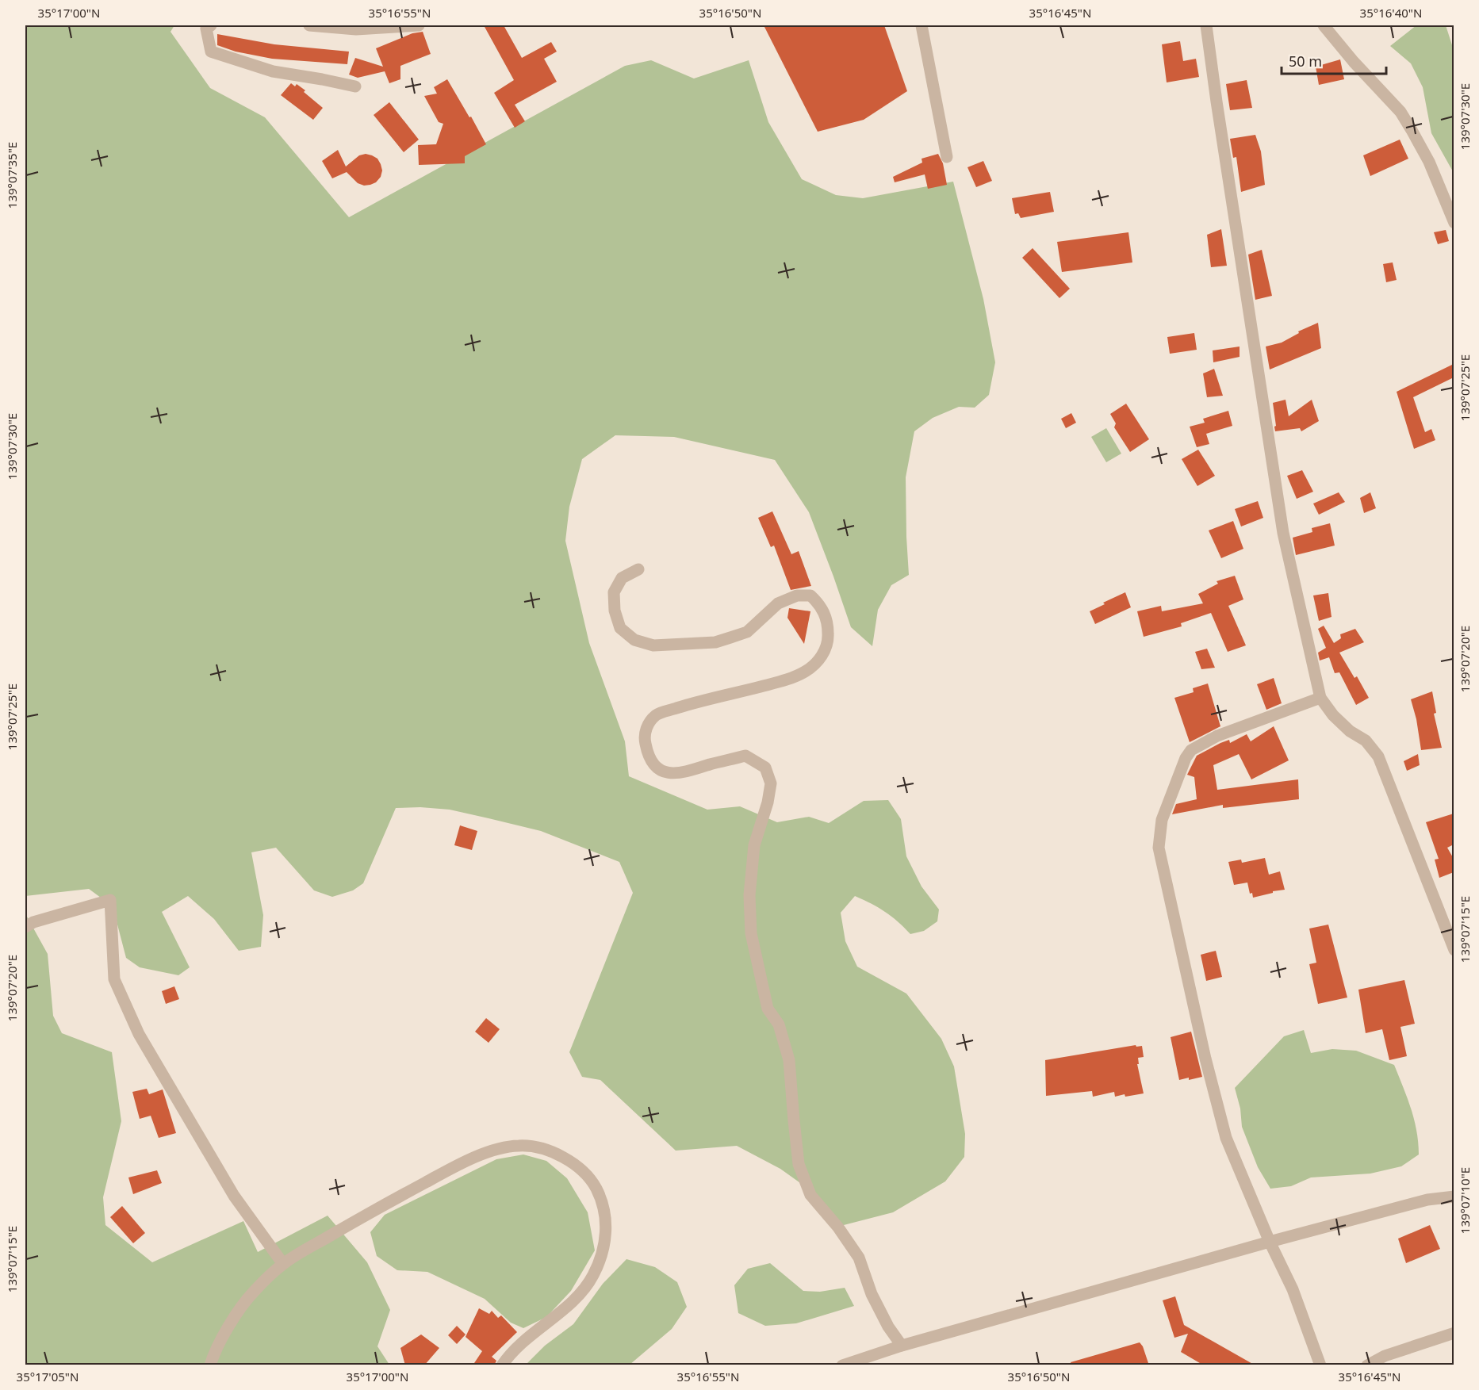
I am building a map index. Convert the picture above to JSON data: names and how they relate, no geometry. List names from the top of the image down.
{
  "scale_bar": "50 m",
  "coordinates": [
    "35°17'00\"N",
    "35°16'55\"N",
    "35°16'50\"N",
    "35°16'45\"N",
    "35°16'40\"N",
    "139°07'30\"E",
    "139°07'35\"E",
    "139°07'25\"E",
    "139°07'20\"E",
    "139°07'15\"E",
    "139°07'10\"E",
    "35°17'05\"N"
  ]
}
